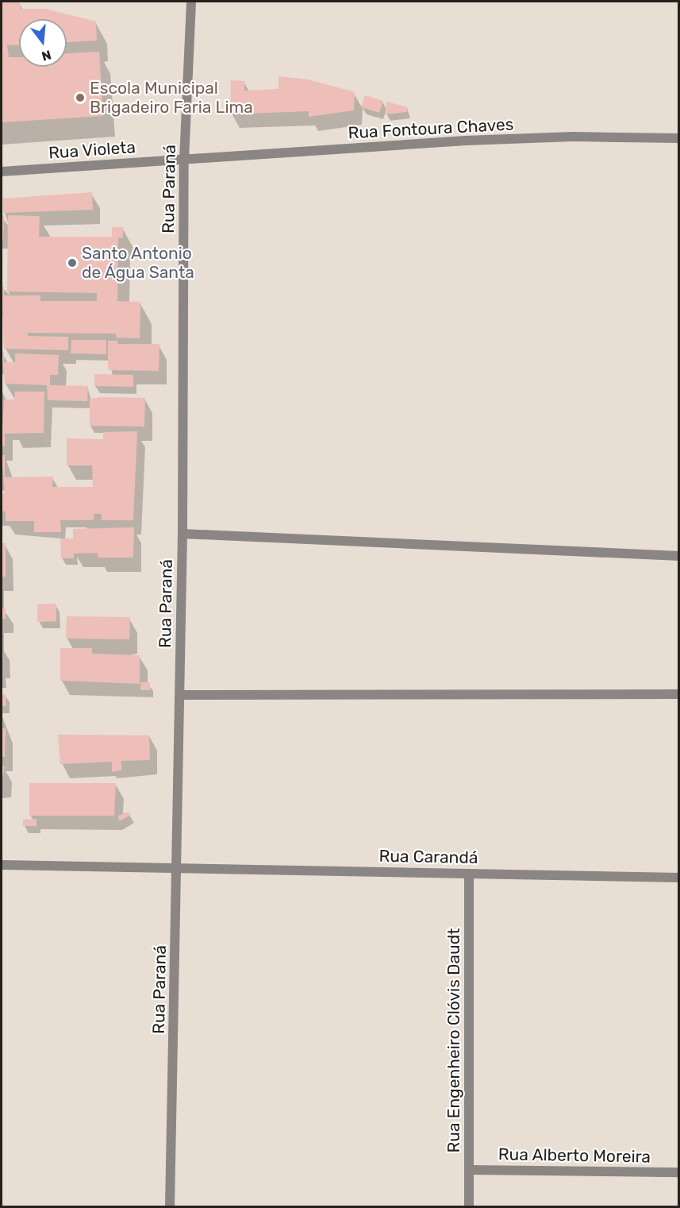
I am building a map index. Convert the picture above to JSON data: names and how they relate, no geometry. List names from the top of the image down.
{
  "streets": {
    "street": [
      "Rua Fontoura Chaves",
      "Rua Violeta",
      "Rua Paraná",
      "Rua Carandá",
      "Rua Engenheiro Clóvis Daudt",
      "Rua Alberto Moreira"
    ]
  },
  "crossings": [
    ["Rua Fontoura Chaves", "Rua Violeta"],
    ["Rua Fontoura Chaves", "Rua Paraná"],
    ["Rua Violeta", "Rua Paraná"],
    ["Rua Paraná", "Rua Carandá"],
    ["Rua Carandá", "Rua Engenheiro Clóvis Daudt"],
    ["Rua Engenheiro Clóvis Daudt", "Rua Alberto Moreira"]
  ],
  "places": ["Escola Municipal Brigadeiro Faria Lima", "Santo Antonio de Água Santa"],
  "north": "bottom"
}
